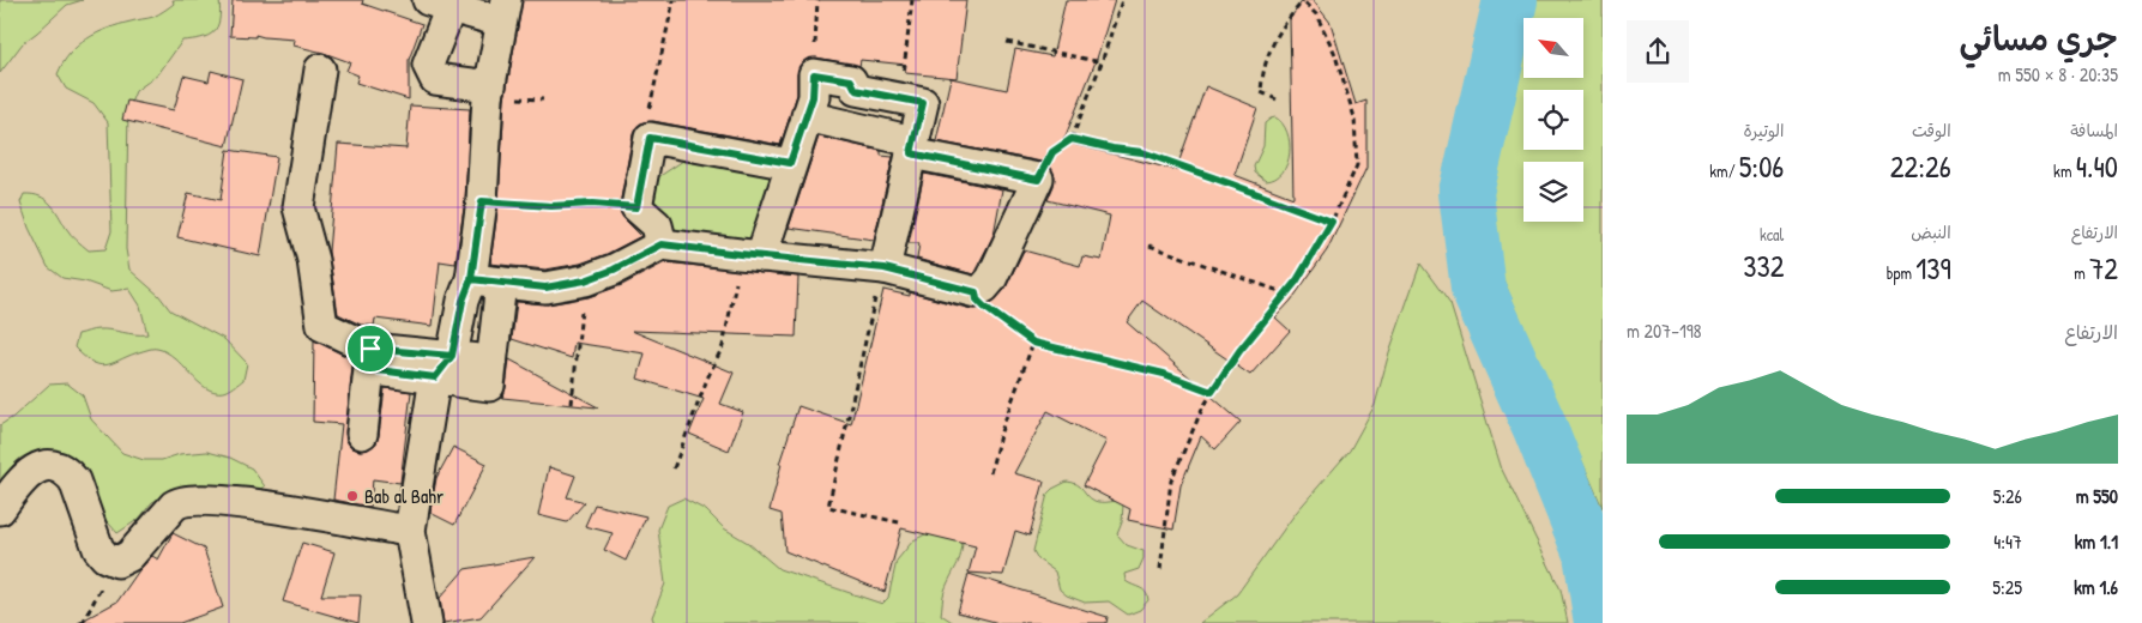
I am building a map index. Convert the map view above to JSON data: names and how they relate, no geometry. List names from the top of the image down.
{
  "places": ["Bab al Bahr"],
  "north": "top left",
  "page": {
    "heading": ["جري مسائي", "20:35 · 8 × 550 m"],
    "stats": [
      ["المسافة", "4.40 km"],
      ["الوقت", "22:26"],
      ["الوتيرة", "5:06 /km"],
      ["الارتفاع", "72 m"],
      ["النبض", "139 bpm"],
      ["kcal", "332"]
    ],
    "chart": ["الارتفاع", "198–207 m"],
    "list": [
      {
        "name": "550 m",
        "note": "5:26"
      },
      {
        "name": "1.1 km",
        "note": "4:47"
      },
      {
        "name": "1.6 km",
        "note": "5:25"
      }
    ]
  }
}
